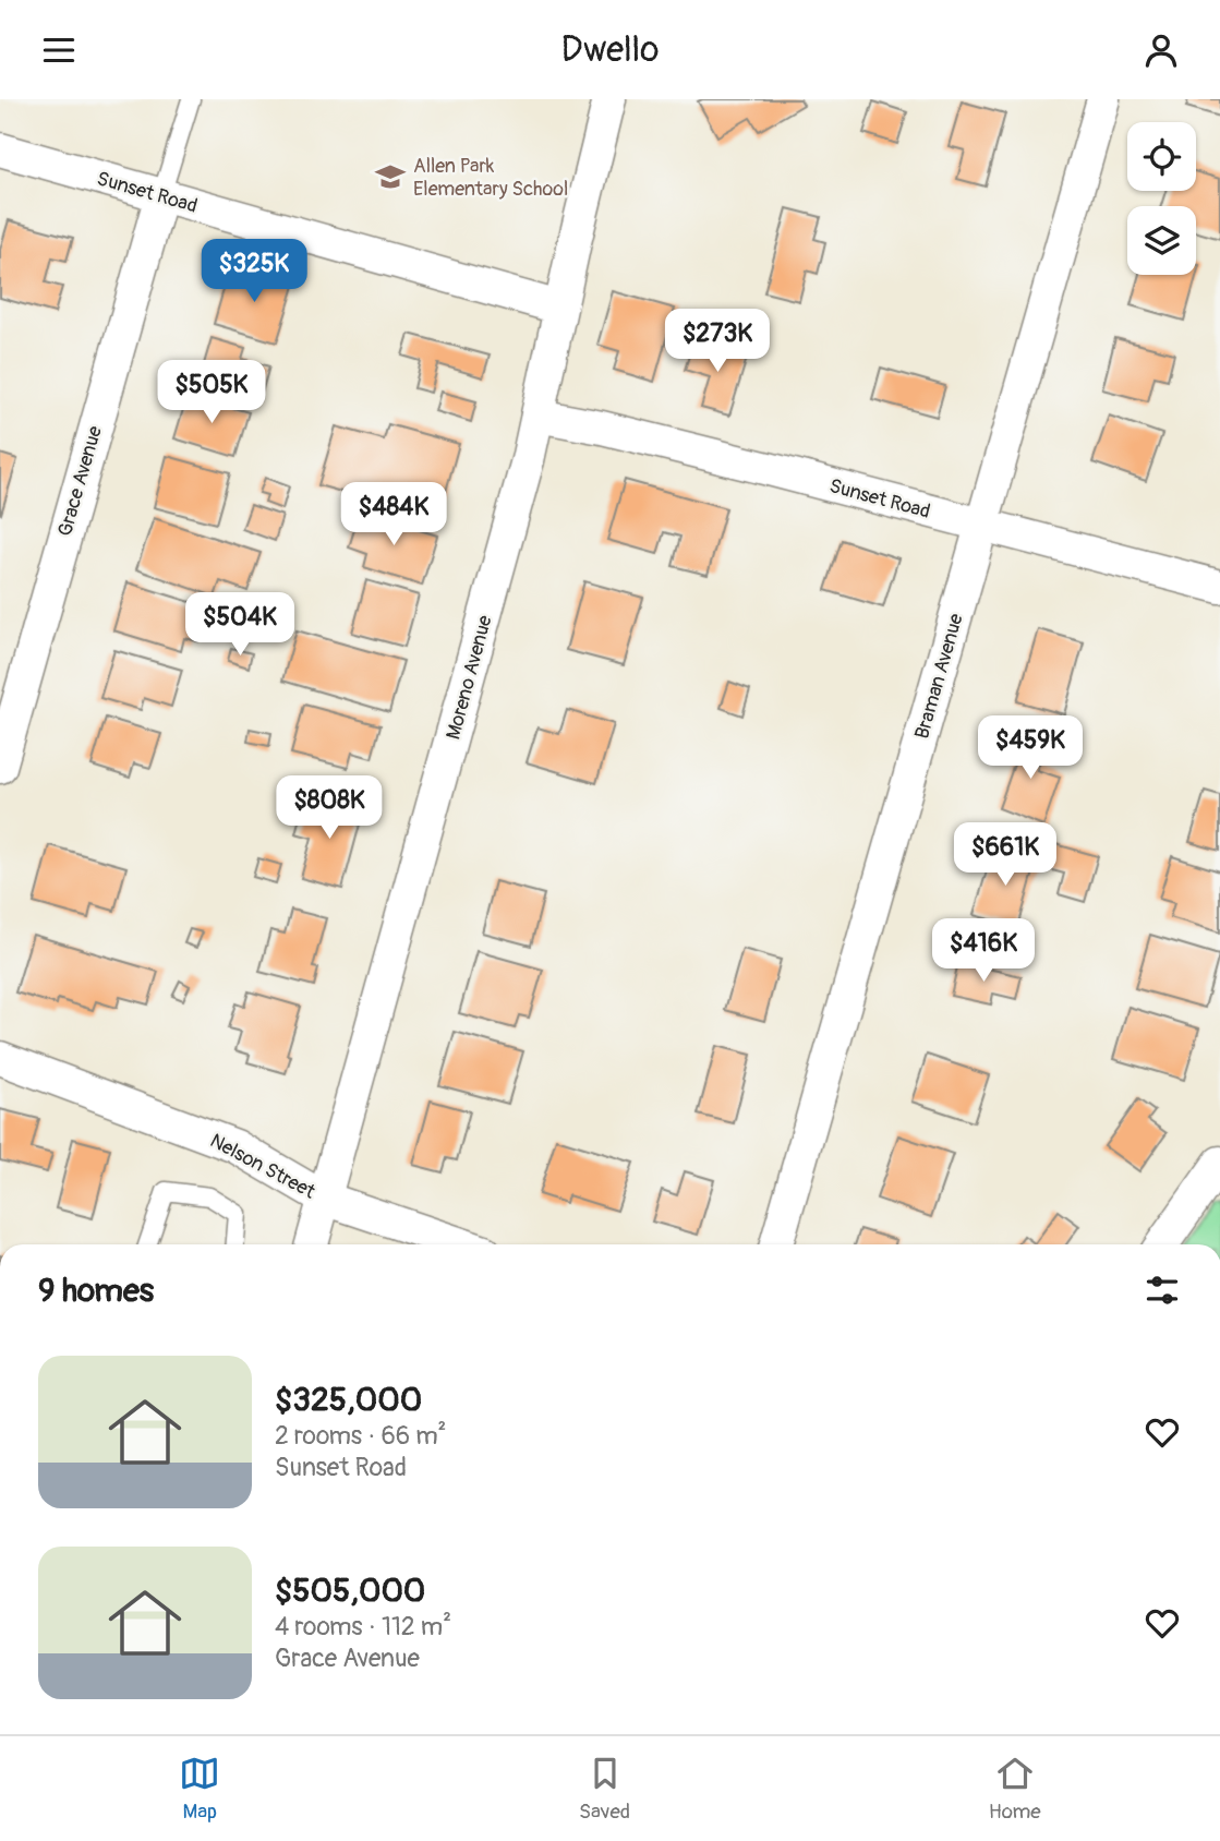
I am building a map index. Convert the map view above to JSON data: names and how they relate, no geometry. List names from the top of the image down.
{
  "streets": {
    "street": [
      "Sunset Road",
      "Grace Avenue",
      "Braman Avenue",
      "Moreno Avenue",
      "Nelson Street"
    ]
  },
  "crossings": [
    ["Sunset Road", "Grace Avenue"],
    ["Sunset Road", "Braman Avenue"],
    ["Sunset Road", "Moreno Avenue"],
    ["Moreno Avenue", "Nelson Street"]
  ],
  "places": {
    "school or university": ["Allen Park Elementary School"]
  },
  "page": {
    "header": "Dwello",
    "price": [
      "$325K",
      "$273K",
      "$505K",
      "$484K",
      "$504K",
      "$459K",
      "$808K",
      "$661K",
      "$416K"
    ],
    "heading": "9 homes",
    "list": [
      {
        "name": "$325,000",
        "note": "2 rooms · 66 m² · Sunset Road"
      },
      {
        "name": "$505,000",
        "note": "4 rooms · 112 m² · Grace Avenue"
      }
    ],
    "tabs": ["Map", "Saved", "Home"]
  }
}
